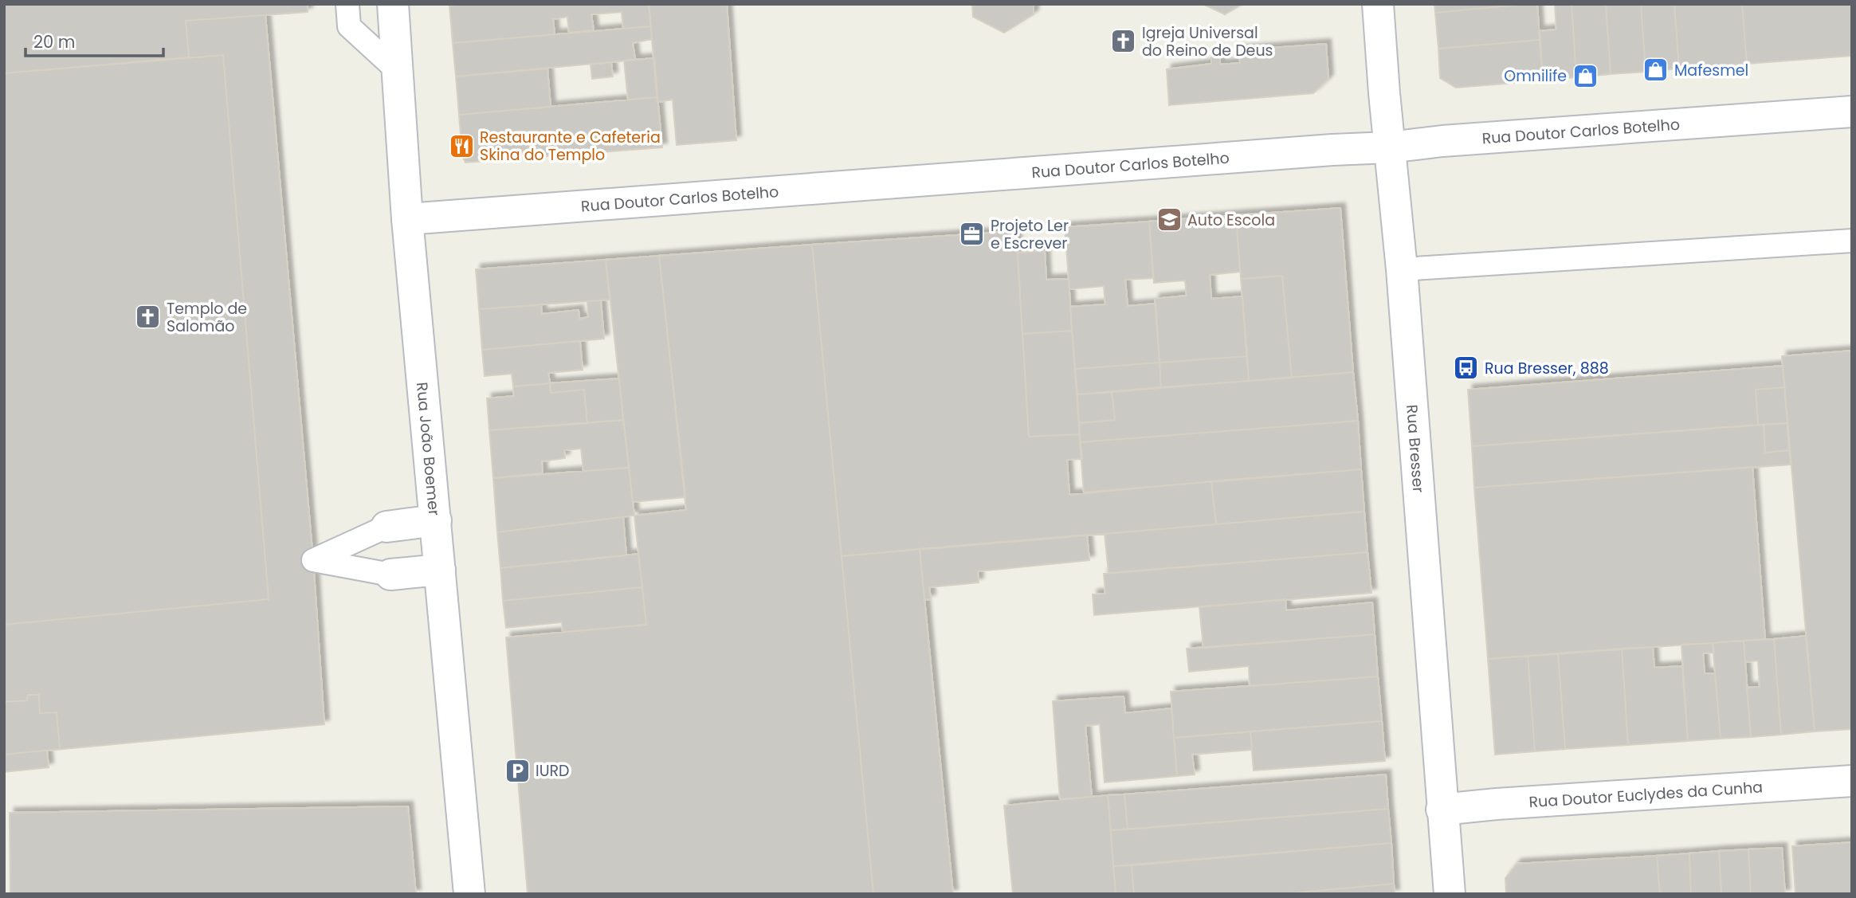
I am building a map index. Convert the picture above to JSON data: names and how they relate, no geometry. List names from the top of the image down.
{
  "streets": {
    "street": [
      "Rua Doutor Carlos Botelho",
      "Rua Bresser",
      "Rua João Boemer",
      "Rua Doutor Euclydes da Cunha"
    ]
  },
  "crossings": [
    ["Rua Doutor Carlos Botelho", "Rua Bresser"],
    ["Rua Doutor Carlos Botelho", "Rua João Boemer"],
    ["Rua Bresser", "Rua Doutor Euclydes da Cunha"]
  ],
  "places": {
    "church": ["Igreja Universal do Reino de Deus", "Templo de Salomão"],
    "shop": ["Mafesmel", "Omnilife"],
    "restaurant": ["Restaurante e Cafeteria Skina do Templo"],
    "school or university": ["Auto Escola"],
    "office": ["Projeto Ler e Escrever"],
    "bus stop": ["Rua Bresser, 888"],
    "parking": ["IURD"]
  },
  "scale_bar": "20 m"
}
